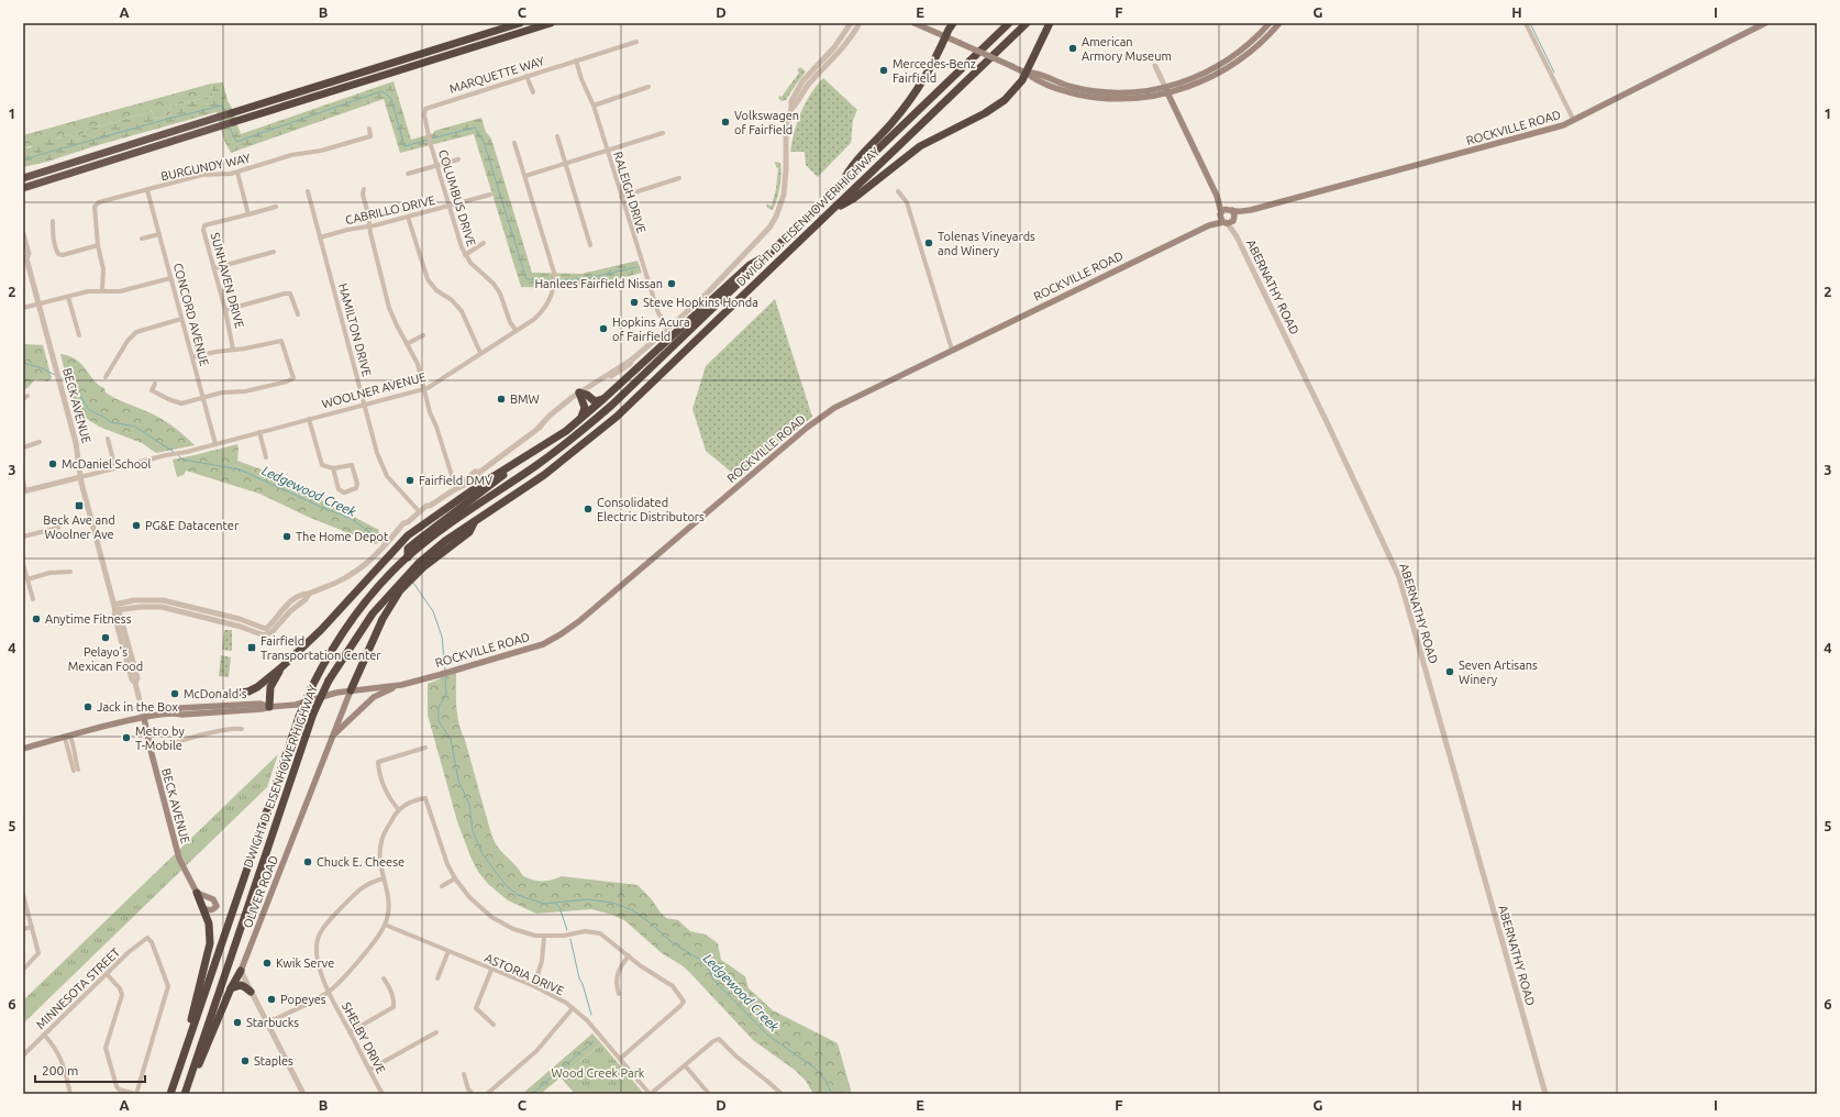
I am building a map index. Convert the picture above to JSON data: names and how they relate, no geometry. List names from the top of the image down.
{
  "streets": {
    "highway": ["DWIGHT D. EISENHOWER HIGHWAY"],
    "main road": ["ROCKVILLE ROAD", "BECK AVENUE", "OLIVER ROAD"],
    "street": [
      "MARQUETTE WAY",
      "BURGUNDY WAY",
      "RALEIGH DRIVE",
      "COLUMBUS DRIVE",
      "CABRILLO DRIVE",
      "SUNHAVEN DRIVE",
      "ABERNATHY ROAD",
      "CONCORD AVENUE",
      "HAMILTON DRIVE",
      "WOOLNER AVENUE",
      "ASTORIA DRIVE",
      "MINNESOTA STREET",
      "SHELBY DRIVE"
    ]
  },
  "crossings": [
    ["MARQUETTE WAY", "RALEIGH DRIVE"],
    ["MARQUETTE WAY", "COLUMBUS DRIVE"],
    ["ROCKVILLE ROAD", "ABERNATHY ROAD"],
    ["ROCKVILLE ROAD", "BECK AVENUE"],
    ["ROCKVILLE ROAD", "OLIVER ROAD"],
    ["BURGUNDY WAY", "CONCORD AVENUE"],
    ["COLUMBUS DRIVE", "CABRILLO DRIVE"],
    ["COLUMBUS DRIVE", "WOOLNER AVENUE"],
    ["CABRILLO DRIVE", "HAMILTON DRIVE"],
    ["CONCORD AVENUE", "WOOLNER AVENUE"],
    ["HAMILTON DRIVE", "WOOLNER AVENUE"],
    ["WOOLNER AVENUE", "BECK AVENUE"]
  ],
  "water": ["Ledgewood Creek"],
  "parks": ["Wood Creek Park"],
  "places": {
    "other": [
      "American Armory Museum",
      "Mercedes-Benz Fairfield",
      "Volkswagen of Fairfield",
      "Tolenas Vineyards and Winery",
      "Hanlees Fairfield Nissan",
      "Steve Hopkins Honda",
      "Hopkins Acura of Fairfield",
      "BMW",
      "McDaniel School",
      "Fairfield DMV",
      "Consolidated Electric Distributors",
      "PG&E Datacenter",
      "The Home Depot",
      "Anytime Fitness",
      "Pelayo's Mexican Food",
      "Seven Artisans Winery",
      "McDonald's",
      "Jack in the Box",
      "Metro by T-Mobile",
      "Chuck E. Cheese",
      "Kwik Serve",
      "Popeyes",
      "Starbucks",
      "Staples"
    ],
    "transit": ["Beck Ave and Woolner Ave", "Fairfield Transportation Center"]
  },
  "scale_bar": "200 m",
  "grid": {
    "columns": [
      "A",
      "B",
      "C",
      "D",
      "E",
      "F",
      "G",
      "H",
      "I"
    ],
    "rows": [
      "1",
      "2",
      "3",
      "4",
      "5",
      "6"
    ]
  }
}
